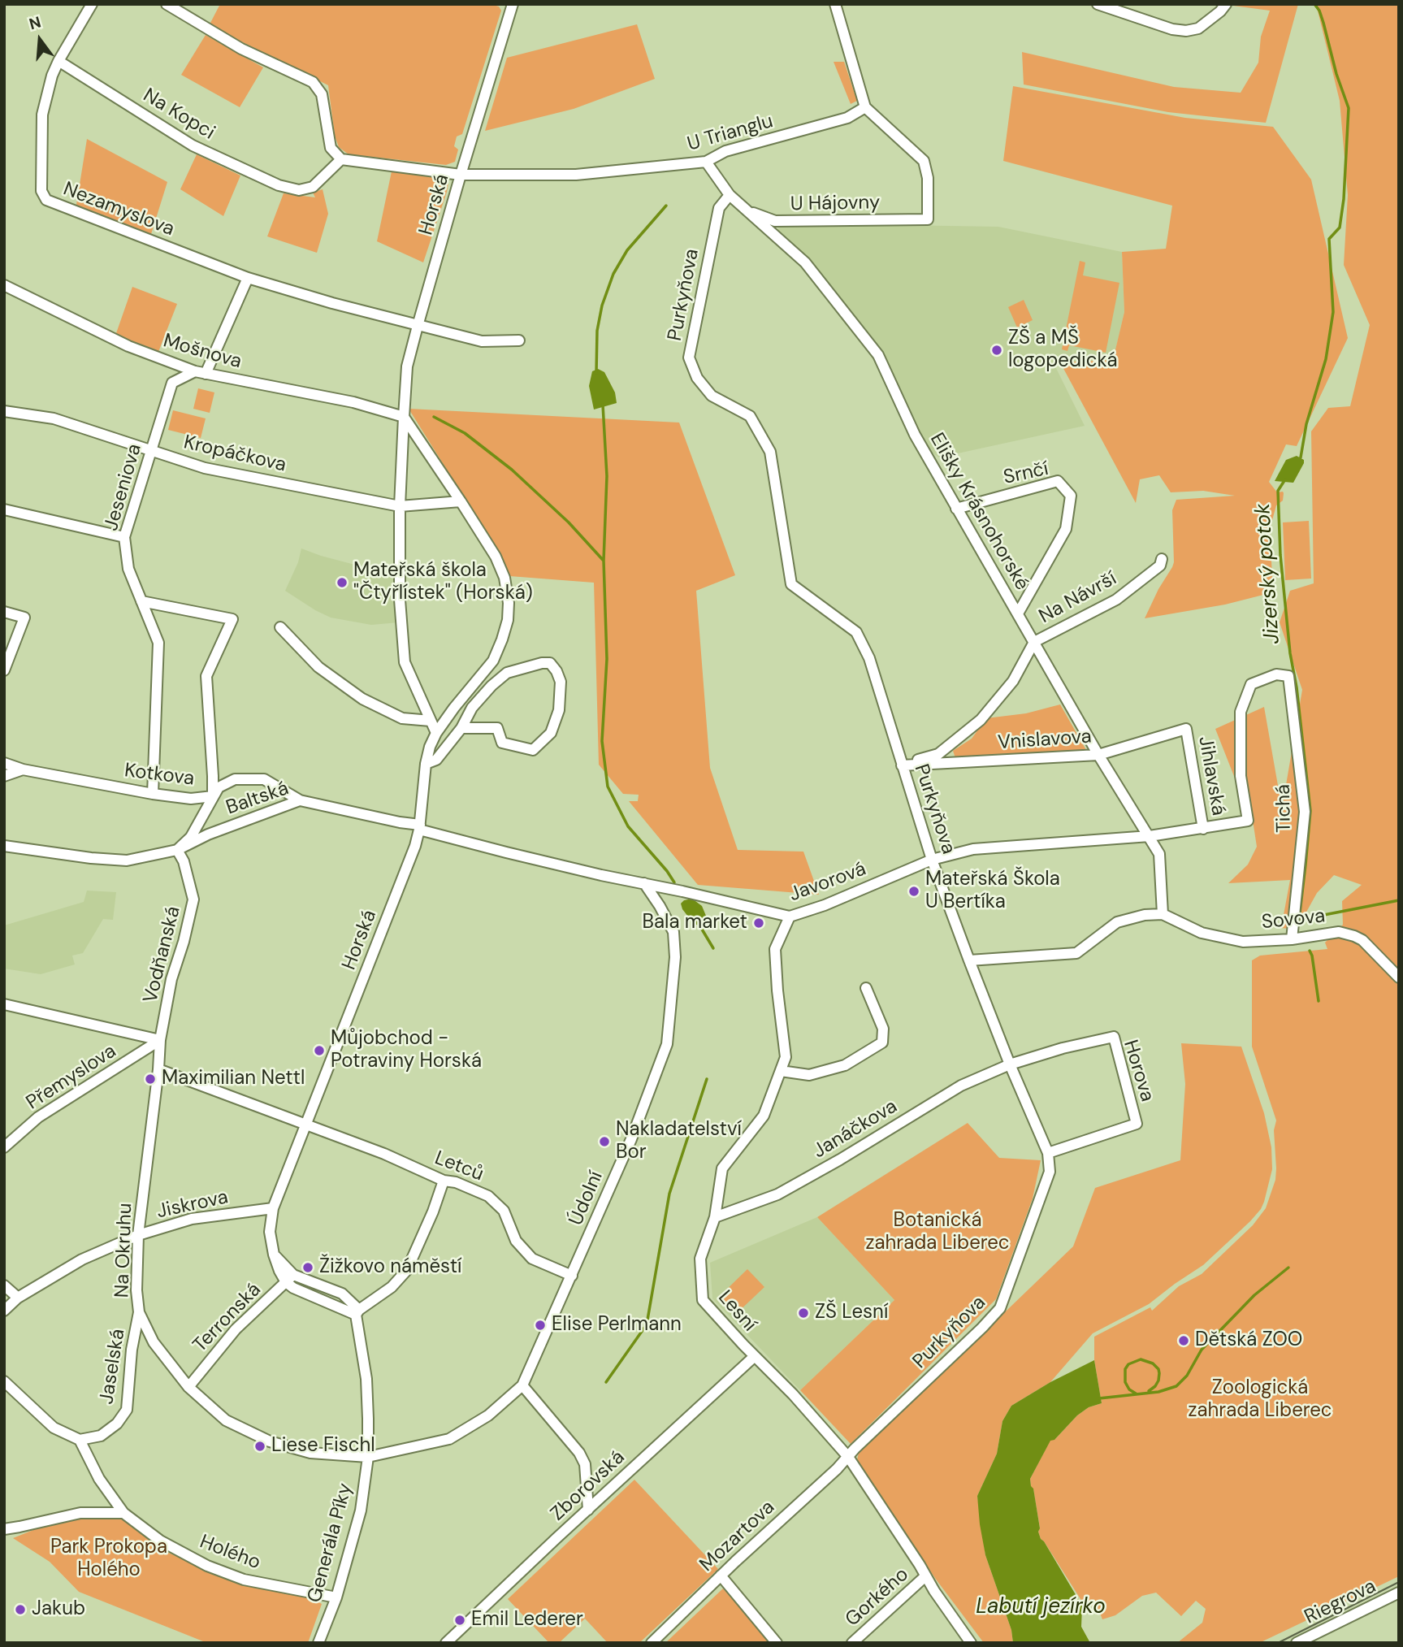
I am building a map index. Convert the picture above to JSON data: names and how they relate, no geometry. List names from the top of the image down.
{
  "streets": {
    "street": [
      "Na Kopci",
      "U Trianglu",
      "U Hájovny",
      "Horská",
      "Nezamyslova",
      "Purkyňova",
      "Mošnova",
      "Kropáčkova",
      "Srnčí",
      "Jeseniova",
      "Elišky Krásnohorské",
      "Na Návrší",
      "Vnislavova",
      "Kotkova",
      "Jihlavská",
      "Baltská",
      "Tichá",
      "Javorová",
      "Sovova",
      "Vodňanská",
      "Horova",
      "Přemyslova",
      "Janáčkova",
      "Letců",
      "Údolní",
      "Jiskrova",
      "Na Okruhu",
      "Lesní",
      "Terronská",
      "Jaselská",
      "Zborovská",
      "Mozartova",
      "Generála Píky",
      "Holého",
      "Gorkého",
      "Riegrova"
    ]
  },
  "crossings": [
    ["Na Kopci", "Nezamyslova"],
    ["U Trianglu", "U Hájovny"],
    ["U Trianglu", "Horská"],
    ["U Trianglu", "Elišky Krásnohorské"],
    ["U Hájovny", "Elišky Krásnohorské"],
    ["Horská", "Nezamyslova"],
    ["Horská", "Mošnova"],
    ["Horská", "Kropáčkova"],
    ["Horská", "Baltská"],
    ["Horská", "Javorová"],
    ["Horská", "Letců"],
    ["Horská", "Jiskrova"],
    ["Horská", "Terronská"],
    ["Horská", "Generála Píky"],
    ["Purkyňova", "Elišky Krásnohorské"],
    ["Purkyňova", "Vnislavova"],
    ["Purkyňova", "Javorová"],
    ["Purkyňova", "Horova"],
    ["Purkyňova", "Janáčkova"],
    ["Purkyňova", "Lesní"],
    ["Purkyňova", "Mozartova"],
    ["Mošnova", "Jeseniova"],
    ["Kropáčkova", "Jeseniova"],
    ["Srnčí", "Elišky Krásnohorské"],
    ["Jeseniova", "Kotkova"],
    ["Elišky Krásnohorské", "Na Návrší"],
    ["Elišky Krásnohorské", "Vnislavova"],
    ["Elišky Krásnohorské", "Javorová"],
    ["Elišky Krásnohorské", "Sovova"],
    ["Vnislavova", "Jihlavská"],
    ["Kotkova", "Baltská"],
    ["Jihlavská", "Javorová"],
    ["Baltská", "Javorová"],
    ["Baltská", "Vodňanská"],
    ["Tichá", "Javorová"],
    ["Tichá", "Sovova"],
    ["Javorová", "Údolní"],
    ["Javorová", "Lesní"],
    ["Vodňanská", "Přemyslova"],
    ["Vodňanská", "Letců"],
    ["Vodňanská", "Na Okruhu"],
    ["Horova", "Janáčkova"],
    ["Janáčkova", "Lesní"],
    ["Letců", "Údolní"],
    ["Letců", "Jiskrova"],
    ["Letců", "Na Okruhu"],
    ["Letců", "Terronská"],
    ["Letců", "Generála Píky"],
    ["Údolní", "Na Okruhu"],
    ["Jiskrova", "Na Okruhu"],
    ["Jiskrova", "Terronská"],
    ["Jiskrova", "Generála Píky"],
    ["Na Okruhu", "Terronská"],
    ["Na Okruhu", "Jaselská"],
    ["Na Okruhu", "Generála Píky"],
    ["Lesní", "Zborovská"],
    ["Lesní", "Mozartova"],
    ["Lesní", "Gorkého"],
    ["Terronská", "Generála Píky"],
    ["Jaselská", "Holého"],
    ["Generála Píky", "Holého"]
  ],
  "water": ["Jizerský potok", "Labutí jezírko"],
  "parks": ["Botanická zahrada Liberec", "Zoologická zahrada Liberec", "Park Prokopa Holého"],
  "places": [
    "ZŠ a MŠ logopedická",
    "Mateřská škola \"Čtyřlístek\" (Horská)",
    "Mateřská Škola U Bertíka",
    "Bala market",
    "Můjobchod - Potraviny Horská",
    "Maximilian Nettl",
    "Nakladatelství Bor",
    "Žižkovo náměstí",
    "ZŠ Lesní",
    "Elise Perlmann",
    "Dětská ZOO",
    "Liese Fischl",
    "Jakub",
    "Emil Lederer"
  ],
  "north": "top"
}
